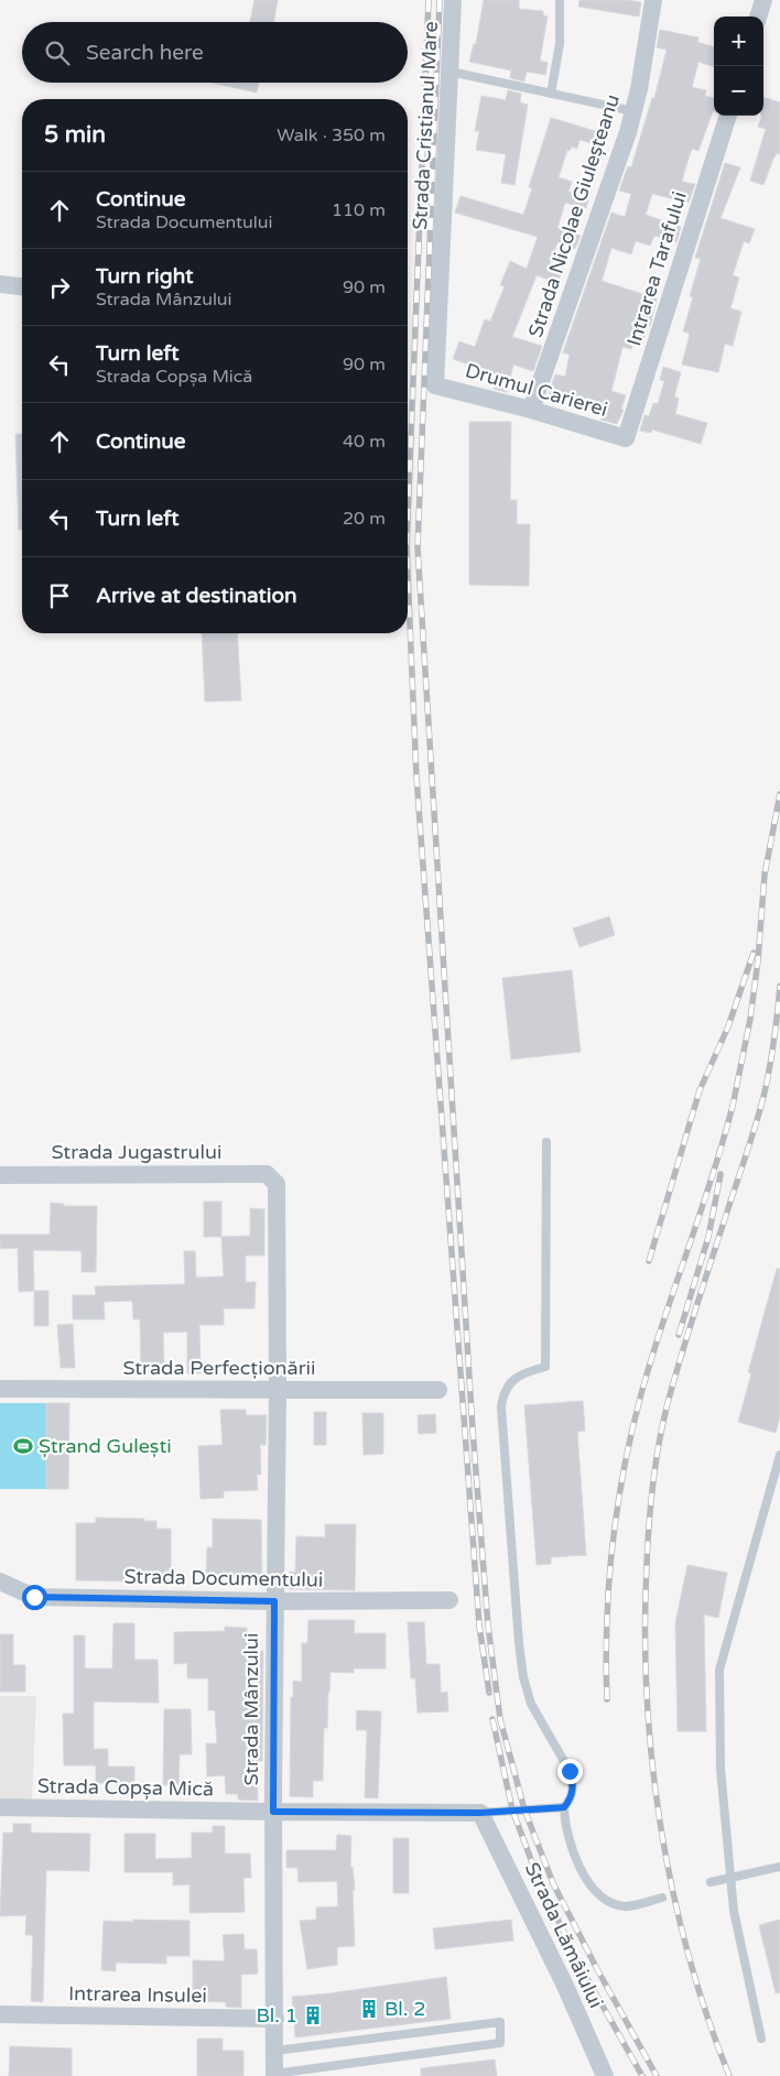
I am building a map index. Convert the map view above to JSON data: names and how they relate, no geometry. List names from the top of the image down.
{
  "streets": {
    "street": [
      "Strada Cristianul Mare",
      "Strada Nicolae Giuleșteanu",
      "Intrarea Tarafului",
      "Drumul Carierei",
      "Strada Jugastrului",
      "Strada Perfecționării",
      "Strada Documentului",
      "Strada Mânzului",
      "Strada Copșa Mică",
      "Strada Lămâiului",
      "Intrarea Insulei"
    ]
  },
  "crossings": [
    ["Strada Cristianul Mare", "Drumul Carierei"],
    ["Strada Nicolae Giuleșteanu", "Drumul Carierei"],
    ["Intrarea Tarafului", "Drumul Carierei"],
    ["Strada Jugastrului", "Strada Mânzului"],
    ["Strada Perfecționării", "Strada Mânzului"],
    ["Strada Documentului", "Strada Mânzului"],
    ["Strada Mânzului", "Strada Copșa Mică"],
    ["Strada Mânzului", "Intrarea Insulei"],
    ["Strada Copșa Mică", "Strada Lămâiului"]
  ],
  "places": {
    "sports": ["Ștrand Gulești"],
    "building": ["Bl. 2", "Bl. 1"]
  },
  "page": {
    "map_buttons": ["+", "−"],
    "search": "Search here",
    "heading": ["5 min", "Walk · 350 m"],
    "list": [
      ["Continue", "Strada Documentului", "110 m"],
      ["Turn right", "Strada Mânzului", "90 m"],
      ["Turn left", "Strada Copșa Mică", "90 m"],
      ["Continue", "40 m"],
      ["Turn left", "20 m"],
      "Arrive at destination"
    ]
  }
}
